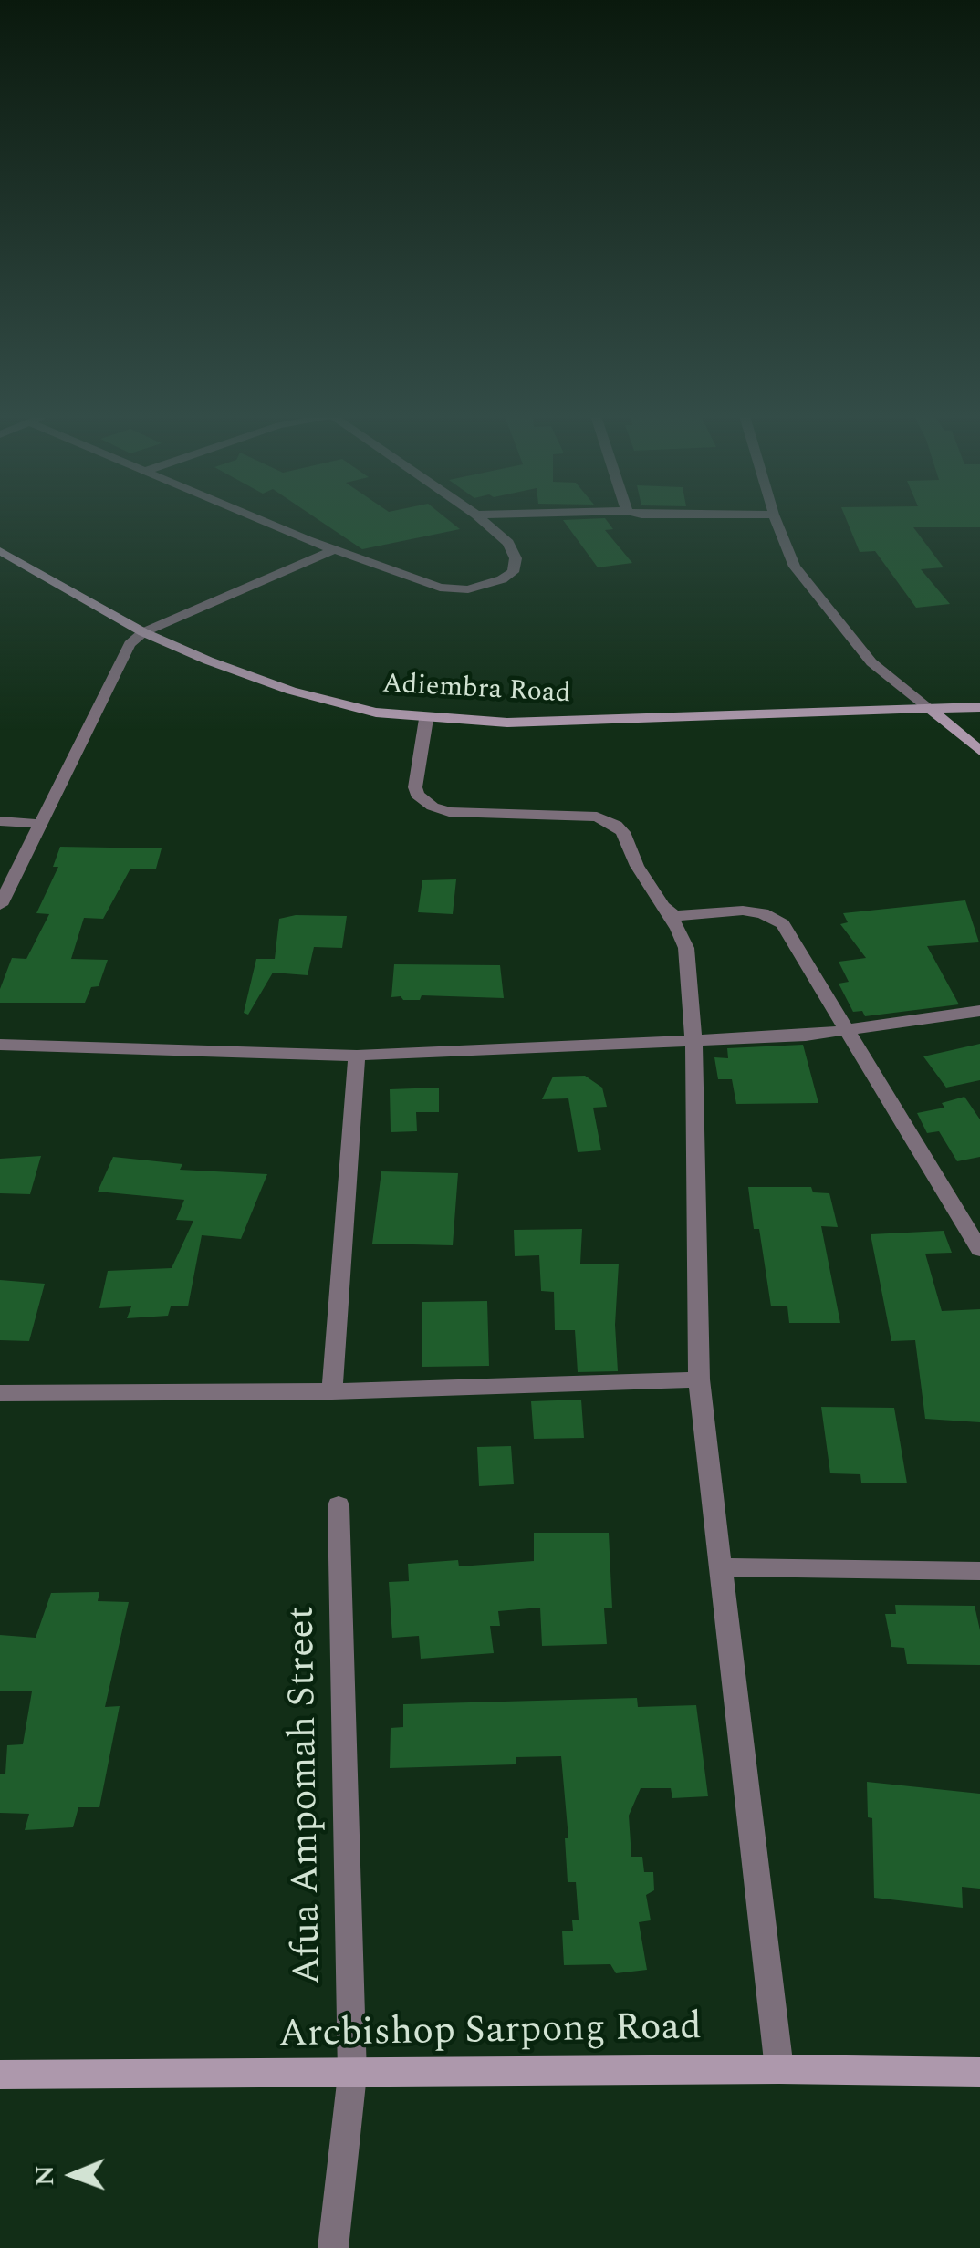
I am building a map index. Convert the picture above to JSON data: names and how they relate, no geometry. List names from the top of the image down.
{
  "streets": {
    "street": ["Adiembra Road", "Afua Ampomah Street", "Arcbishop Sarpong Road"]
  },
  "crossings": [
    ["Afua Ampomah Street", "Arcbishop Sarpong Road"]
  ],
  "north": "left"
}
